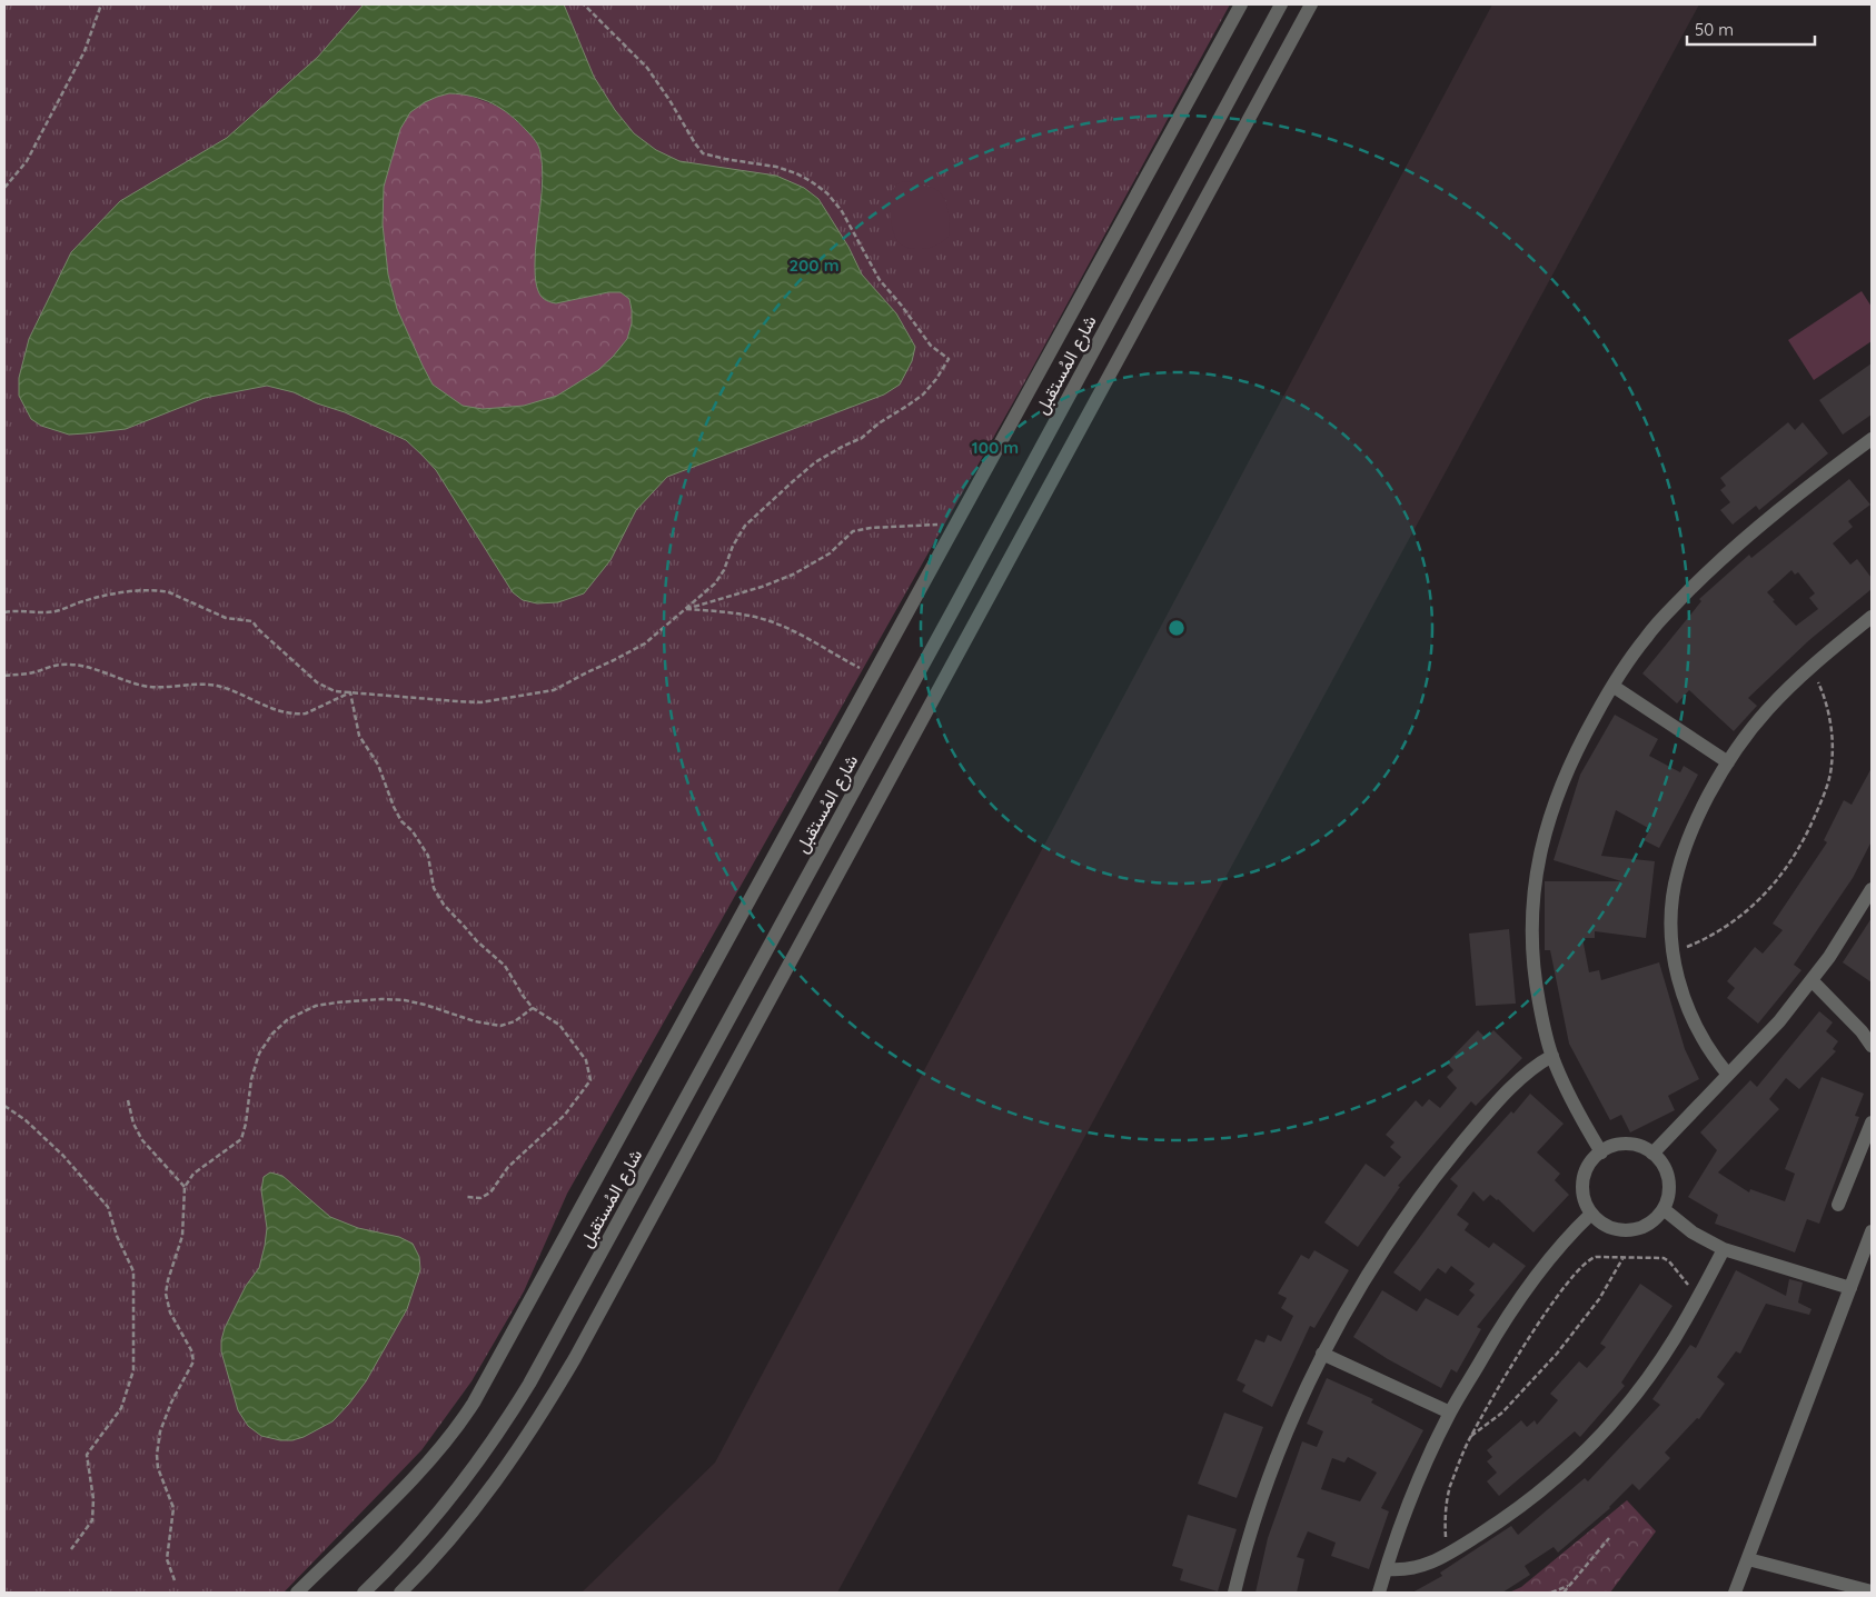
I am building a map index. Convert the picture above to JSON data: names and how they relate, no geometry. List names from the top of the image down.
{
  "streets": {
    "street": ["شارع المُستقبل"]
  },
  "scale_bar": "50 m",
  "rings": ["200 m", "100 m"]
}
